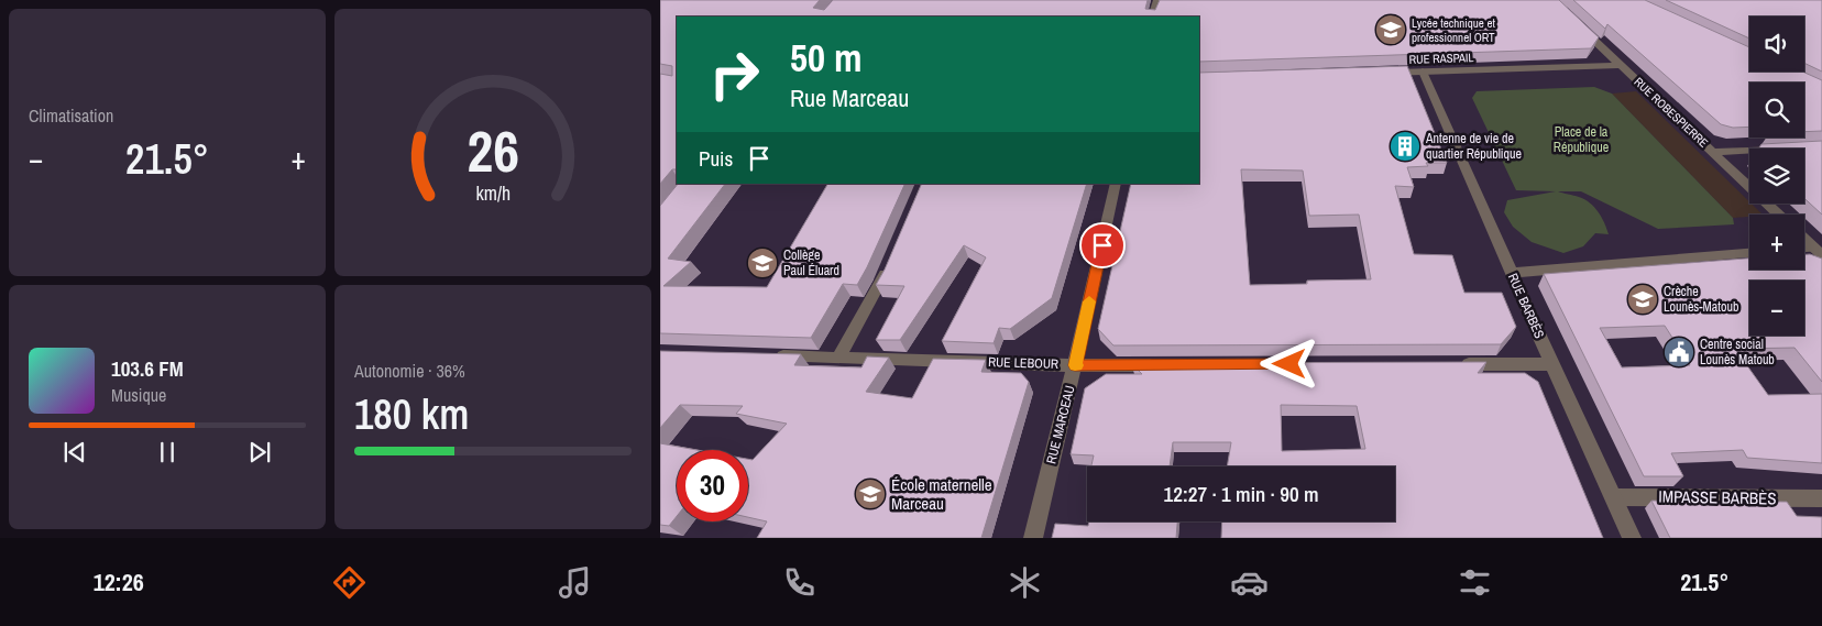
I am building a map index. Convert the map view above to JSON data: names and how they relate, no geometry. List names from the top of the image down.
{
  "streets": {
    "street": [
      "RUE RASPAIL",
      "RUE ROBESPIERRE",
      "RUE BARBÈS",
      "RUE LEBOUR",
      "RUE MARCEAU",
      "IMPASSE BARBÈS"
    ]
  },
  "crossings": [
    ["RUE RASPAIL", "RUE ROBESPIERRE"],
    ["RUE RASPAIL", "RUE BARBÈS"],
    ["RUE BARBÈS", "IMPASSE BARBÈS"],
    ["RUE LEBOUR", "RUE MARCEAU"]
  ],
  "parks": ["Place de la République"],
  "places": {
    "school or university": [
      "Lycée technique et professionnel ORT",
      "Collège Paul Éluard",
      "Crèche Lounès-Matoub",
      "École maternelle Marceau"
    ],
    "building": ["Antenne de vie de quartier République"],
    "public building": ["Centre social Lounès Matoub"]
  },
  "page": {
    "tile": [
      "Climatisation",
      ["Autonomie · 36%", "180 km"]
    ],
    "map_buttons": ["+", "−"],
    "turn": ["50 m", "Rue Marceau"],
    "then": "Puis",
    "heat": ["−", "21.5°", "+"],
    "song": ["103.6 FM", "Musique"],
    "limit": "30",
    "trip": "12:27 · 1 min · 90 m",
    "tabs": ["12:26", "21.5°"],
    "gauge": ["26", "km/h"]
  }
}
